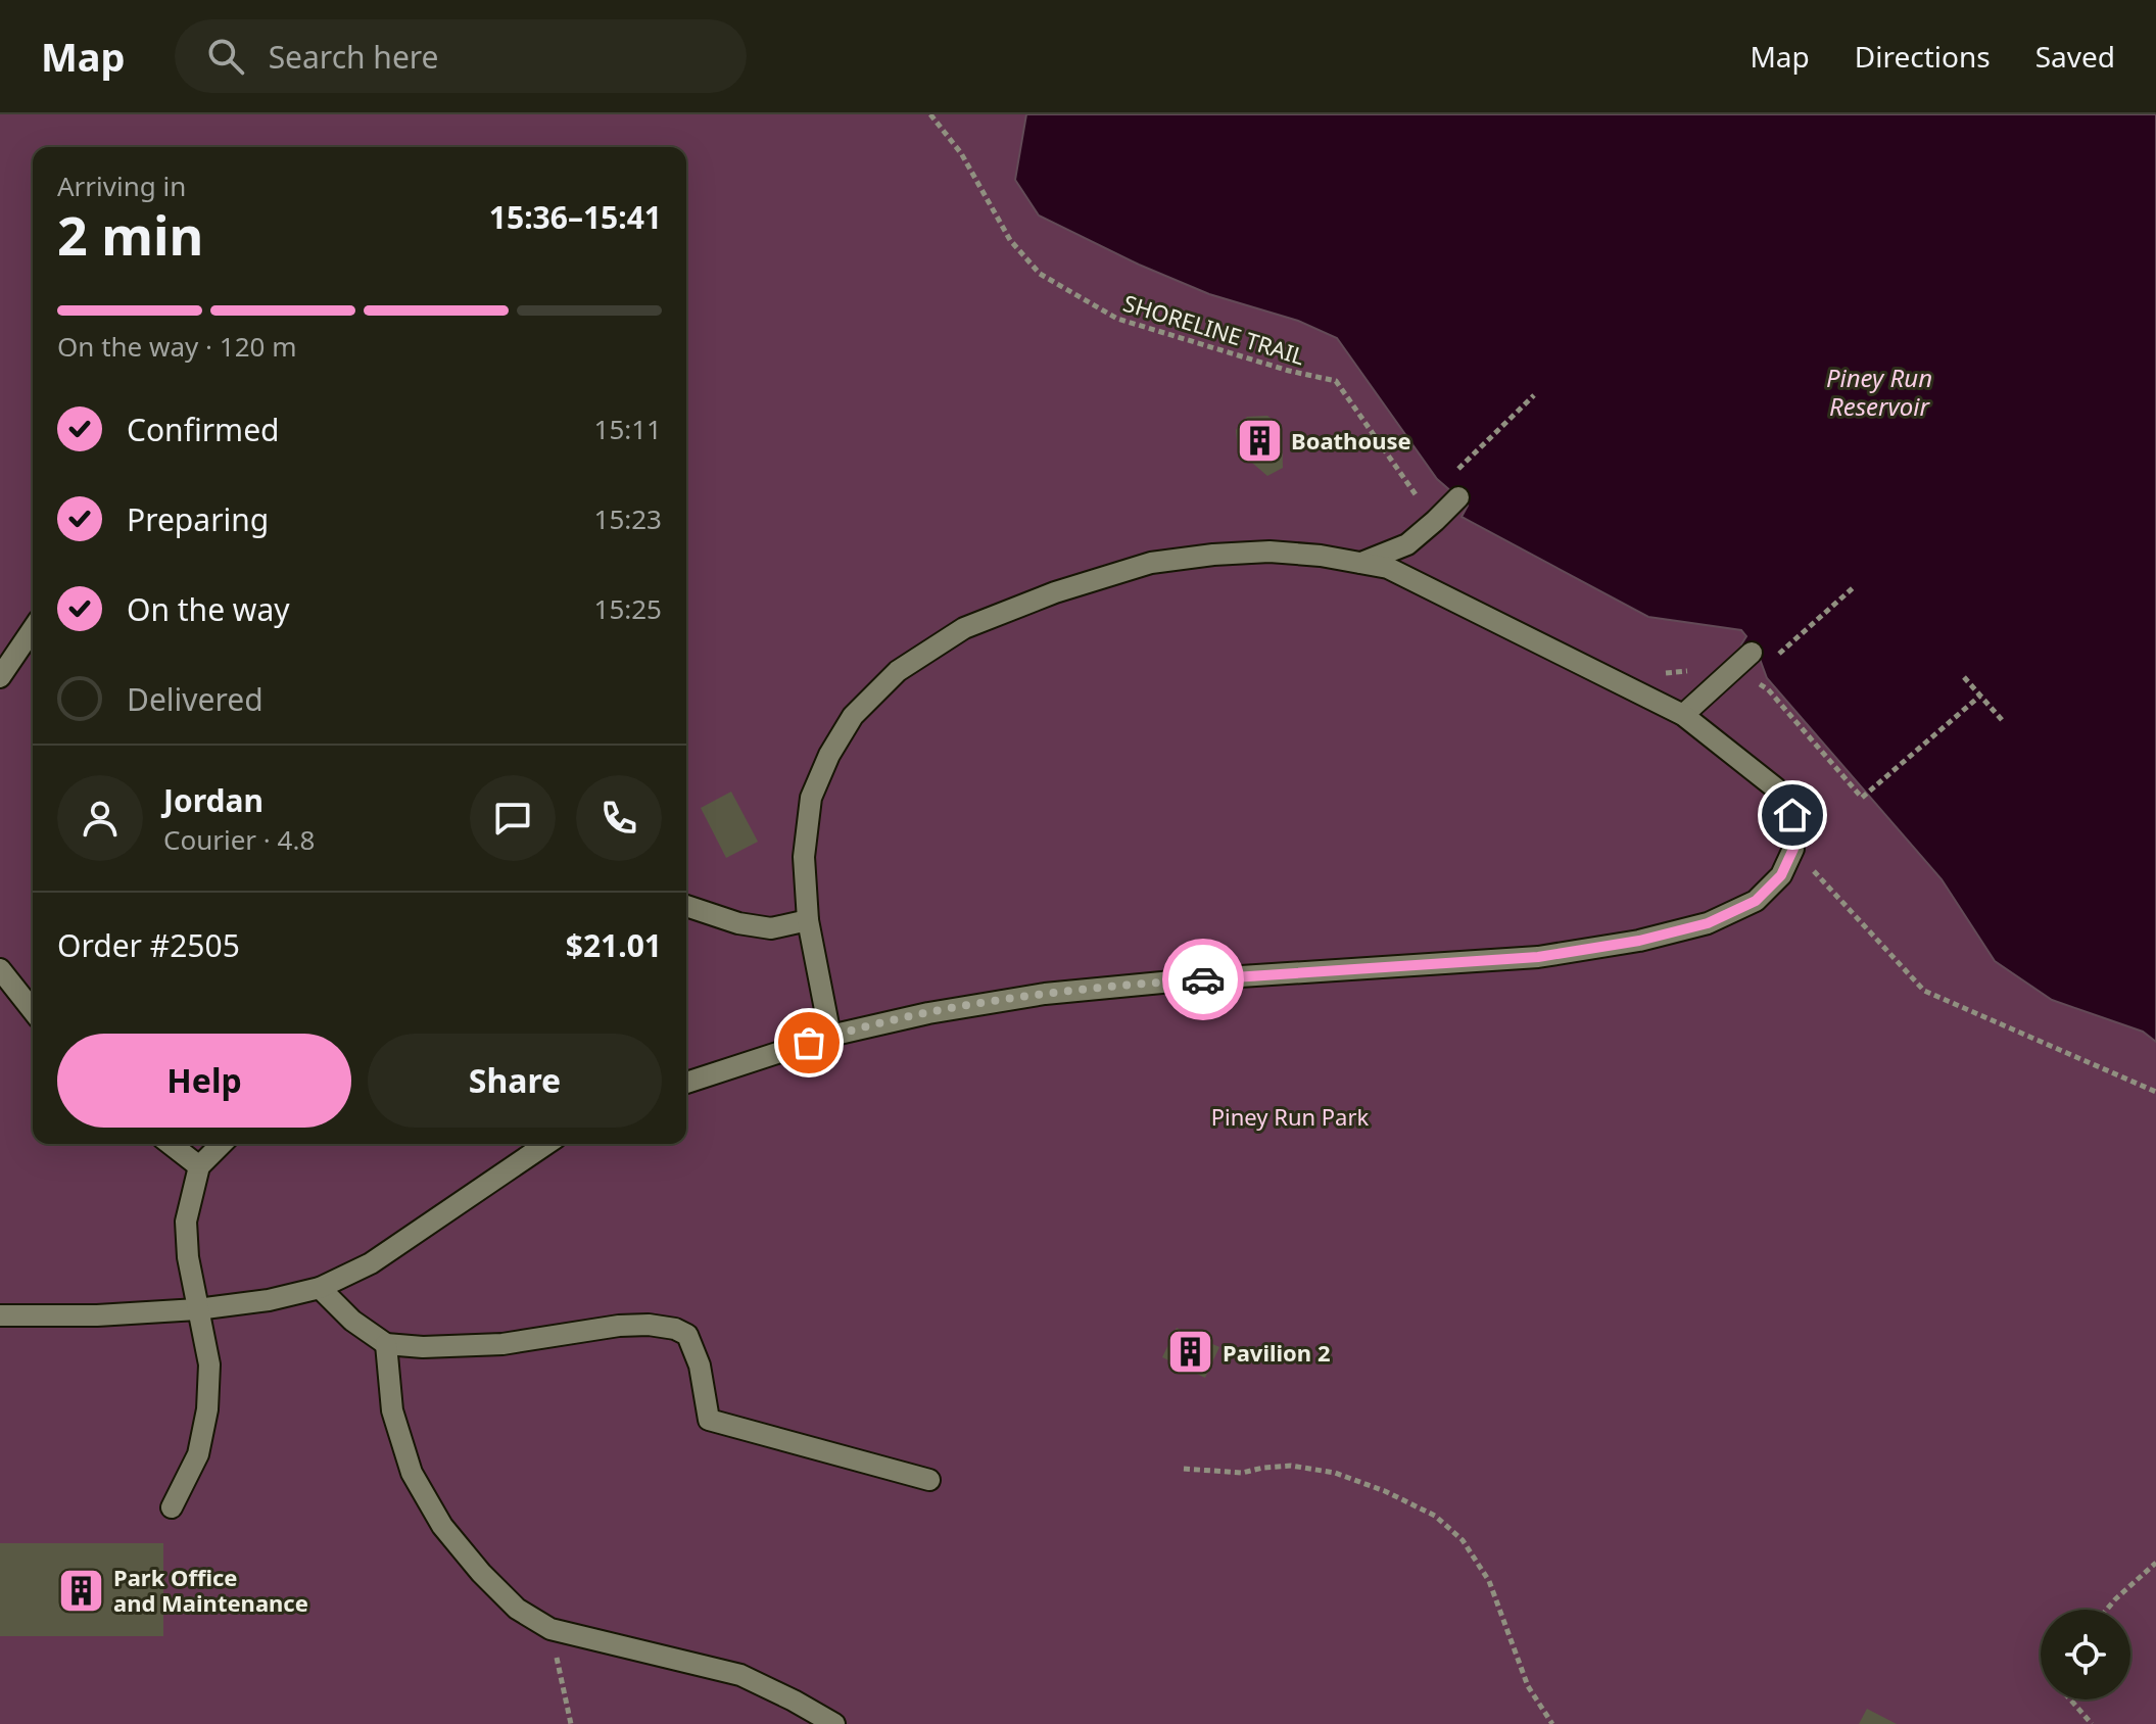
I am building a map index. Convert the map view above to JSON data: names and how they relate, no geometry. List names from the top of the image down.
{
  "streets": {
    "path": ["SHORELINE TRAIL"]
  },
  "water": ["Piney Run Reservoir"],
  "parks": ["Piney Run Park"],
  "places": {
    "building": ["Boathouse", "Pavilion 2", "Park Office and Maintenance"]
  },
  "page": {
    "header": "Map",
    "search": "Search here",
    "nav": ["Map", "Directions", "Saved"],
    "heading": ["2 min", "Arriving in", "15:36–15:41"],
    "panel": [
      "Jordan",
      "Courier · 4.8",
      "Order #2505",
      "$21.01"
    ],
    "bar": "On the way · 120 m",
    "list": [
      ["Confirmed", "15:11"],
      ["Preparing", "15:23"],
      ["On the way", "15:25"],
      "Delivered"
    ],
    "buttons": ["Help", "Share"]
  }
}
